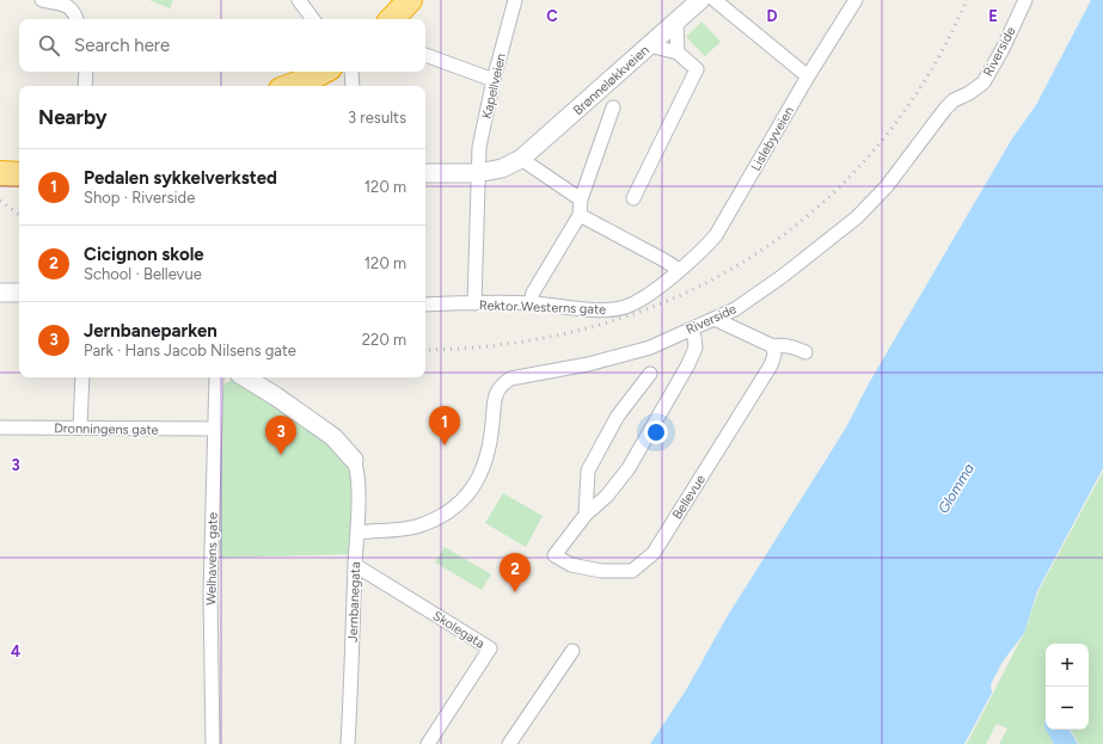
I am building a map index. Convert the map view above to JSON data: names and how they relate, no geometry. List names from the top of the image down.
{
  "streets": {
    "street": [
      "Riverside",
      "Brønneløkkveien",
      "Kapellveien",
      "Lislebyveien",
      "Rektor Westerns gate",
      "Dronningens gate",
      "Bellevue",
      "Welhavens gate",
      "Jernbanegata",
      "Skolegata"
    ]
  },
  "crossings": [
    ["Riverside", "Jernbanegata"],
    ["Brønneløkkveien", "Kapellveien"],
    ["Kapellveien", "Rektor Westerns gate"],
    ["Lislebyveien", "Rektor Westerns gate"],
    ["Dronningens gate", "Welhavens gate"],
    ["Jernbanegata", "Skolegata"]
  ],
  "water": ["Glomma"],
  "page": {
    "search": "Search here",
    "heading": ["Nearby", "3 results"],
    "list": [
      {
        "mark": "1",
        "name": "Pedalen sykkelverksted",
        "note": "Shop · Riverside",
        "value": "120 m"
      },
      {
        "mark": "2",
        "name": "Cicignon skole",
        "note": "School · Bellevue",
        "value": "120 m"
      },
      {
        "mark": "3",
        "name": "Jernbaneparken",
        "note": "Park · Hans Jacob Nilsens gate",
        "value": "220 m"
      }
    ],
    "pins": ["1", "3", "2"],
    "map_buttons": ["+", "−"]
  },
  "grid": {
    "columns": ["C", "D", "E"],
    "rows": ["3", "4"]
  }
}
